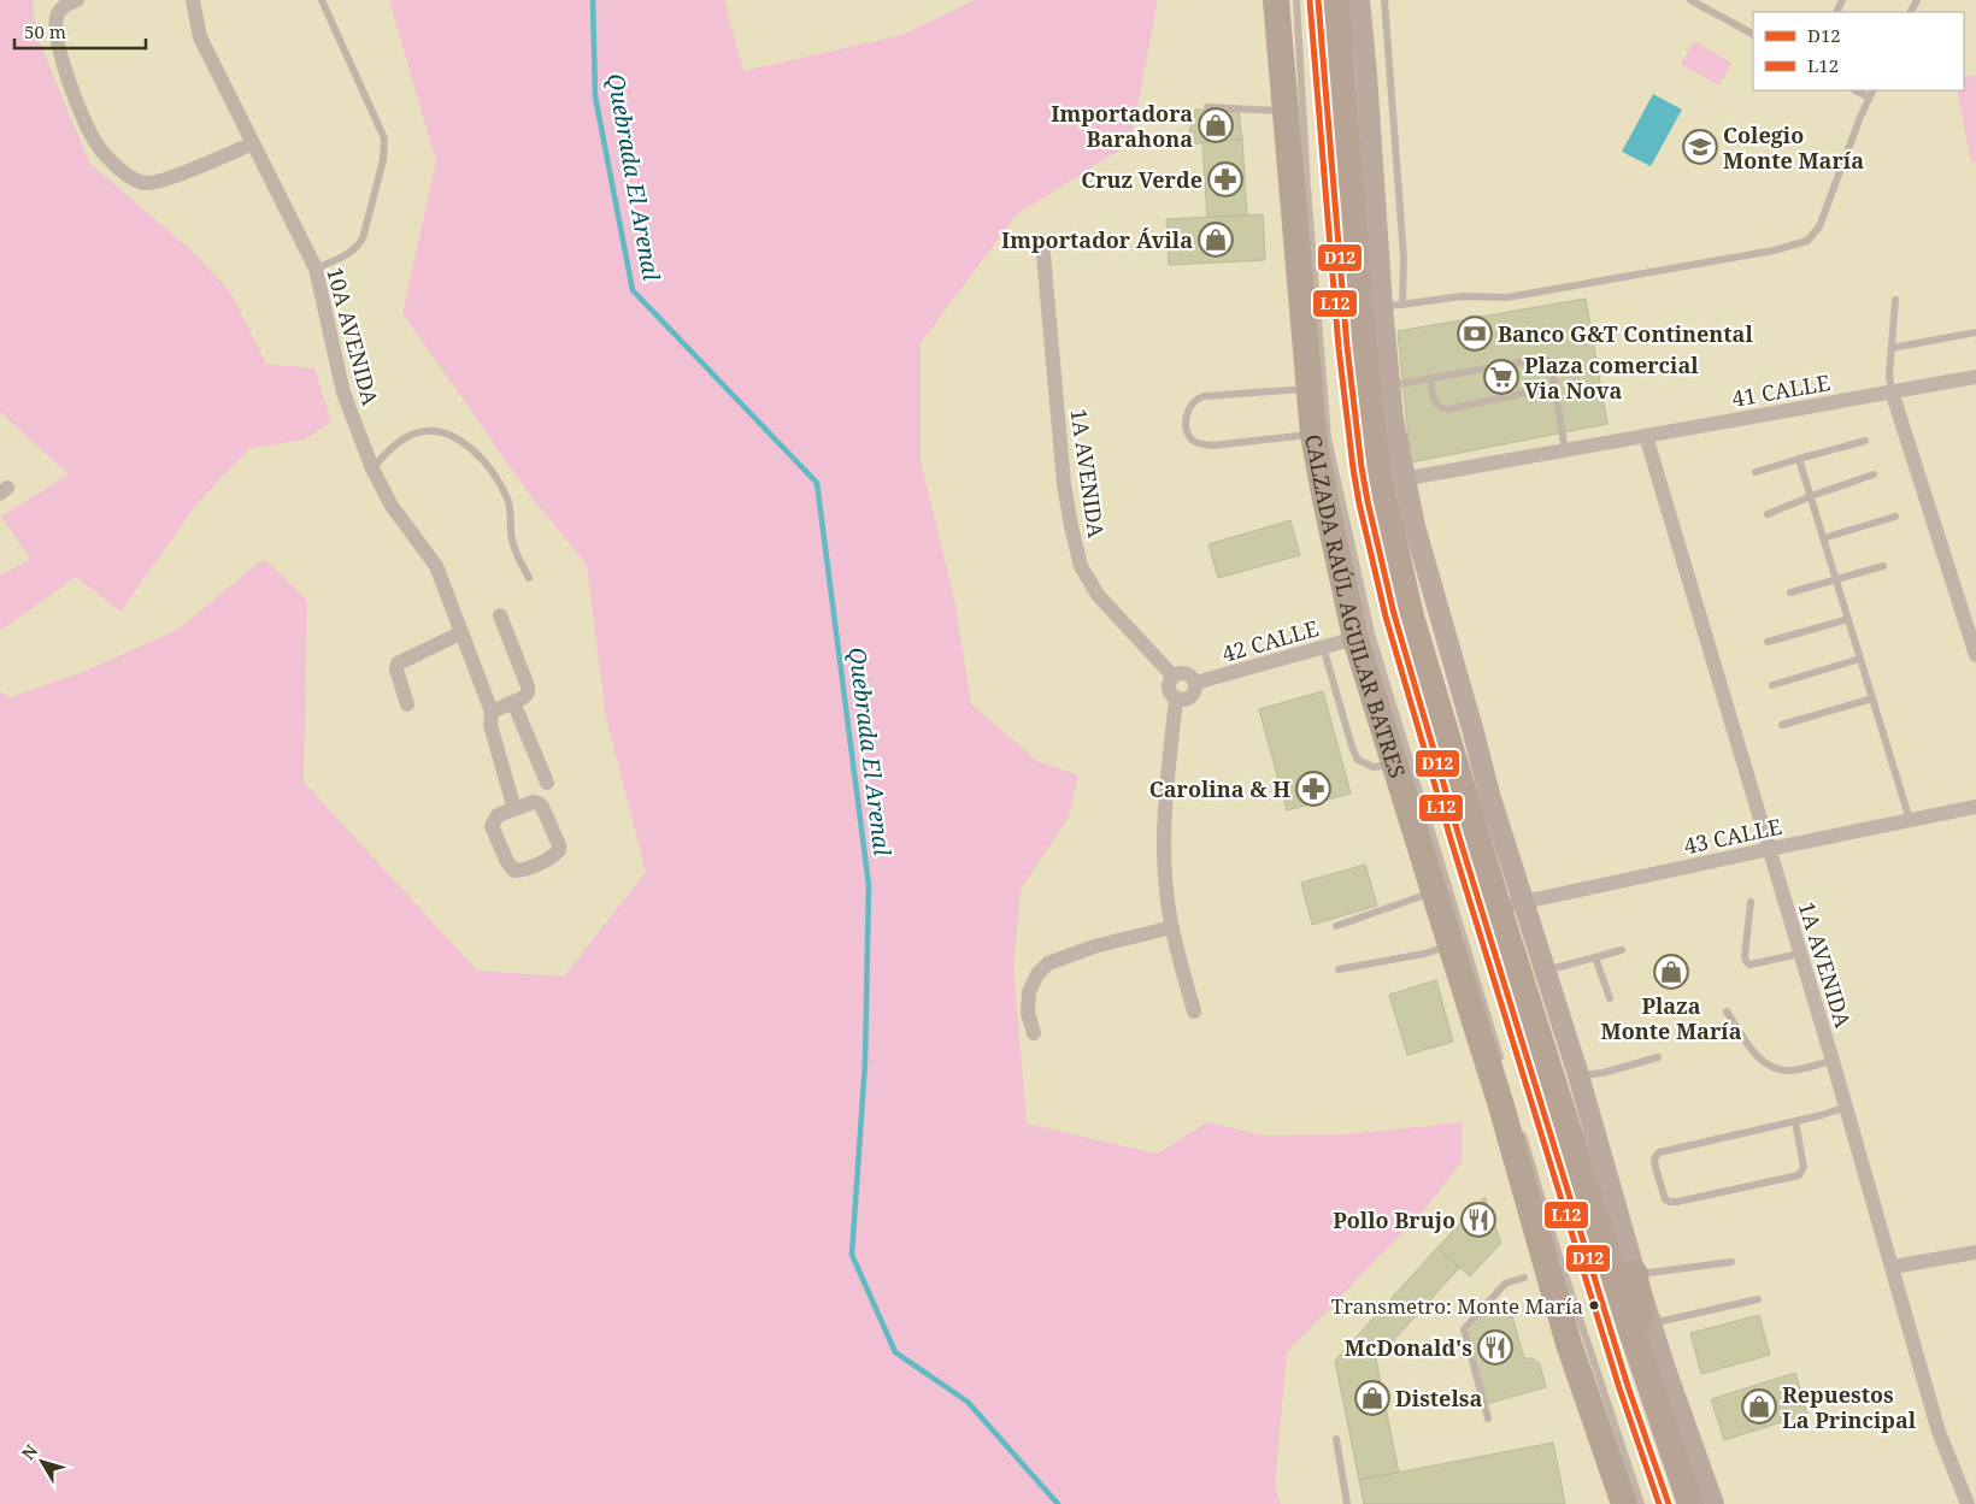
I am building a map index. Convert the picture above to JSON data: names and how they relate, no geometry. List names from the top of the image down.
{
  "streets": {
    "highway": ["CALZADA RAÚL AGUILAR BATRES"],
    "street": [
      "10A AVENIDA",
      "41 CALLE",
      "1A AVENIDA",
      "42 CALLE",
      "43 CALLE"
    ]
  },
  "crossings": [
    ["41 CALLE", "1A AVENIDA"],
    ["1A AVENIDA", "42 CALLE"],
    ["1A AVENIDA", "43 CALLE"],
    ["CALZADA RAÚL AGUILAR BATRES", "42 CALLE"]
  ],
  "water": ["Quebrada El Arenal"],
  "places": {
    "shop": [
      "Importadora Barahona",
      "Importador Ávila",
      "Plaza Monte María",
      "Distelsa",
      "Repuestos La Principal"
    ],
    "school or university": ["Colegio Monte María"],
    "pharmacy": ["Cruz Verde", "Carolina & H"],
    "bank": ["Banco G&T Continental"],
    "supermarket": ["Plaza comercial Via Nova"],
    "restaurant": ["Pollo Brujo", "McDonald's"],
    "other": ["Transmetro: Monte María"]
  },
  "lines": ["transit line D12", "transit line L12"],
  "legend": ["D12", "L12"],
  "scale_bar": "50 m",
  "north": "top left"
}
